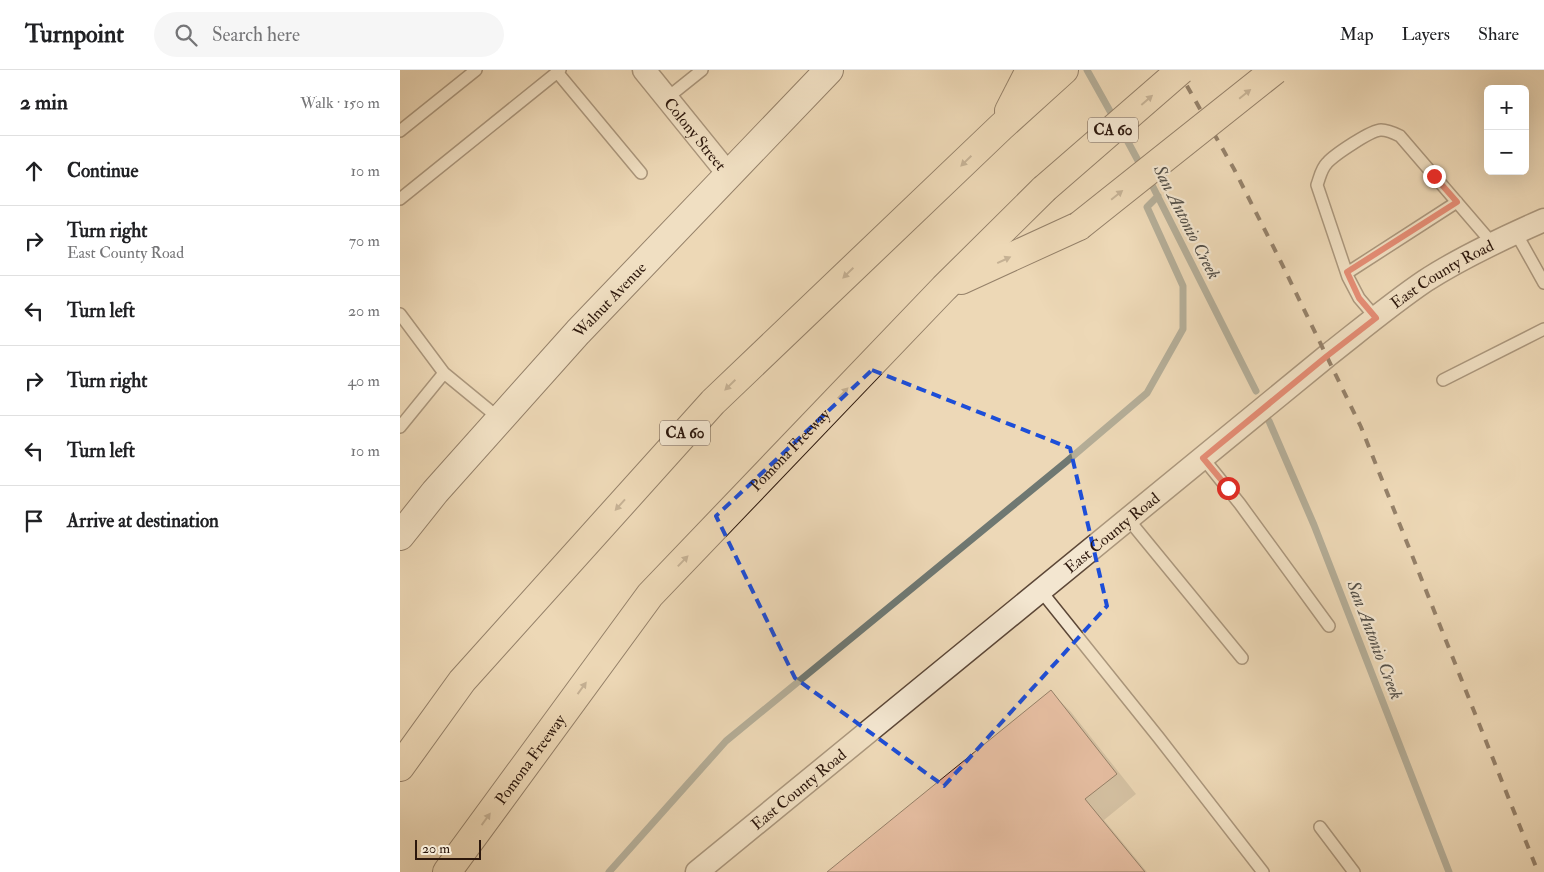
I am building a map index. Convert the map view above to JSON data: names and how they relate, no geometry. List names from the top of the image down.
{
  "streets": {
    "highway": ["CA 60", "Pomona Freeway"],
    "street": ["Colony Street", "East County Road", "Walnut Avenue"]
  },
  "crossings": [
    ["Colony Street", "Walnut Avenue"]
  ],
  "water": ["San Antonio Creek"],
  "scale_bar": "20 m",
  "page": {
    "header": "Turnpoint",
    "search": "Search here",
    "nav": ["Map", "Layers", "Share"],
    "heading": ["2 min", "Walk · 150 m"],
    "map_buttons": ["+", "−"],
    "list": [
      ["Continue", "10 m"],
      ["Turn right", "East County Road", "70 m"],
      ["Turn left", "20 m"],
      ["Turn right", "40 m"],
      ["Turn left", "10 m"],
      "Arrive at destination"
    ],
    "scale": "20 m"
  }
}
